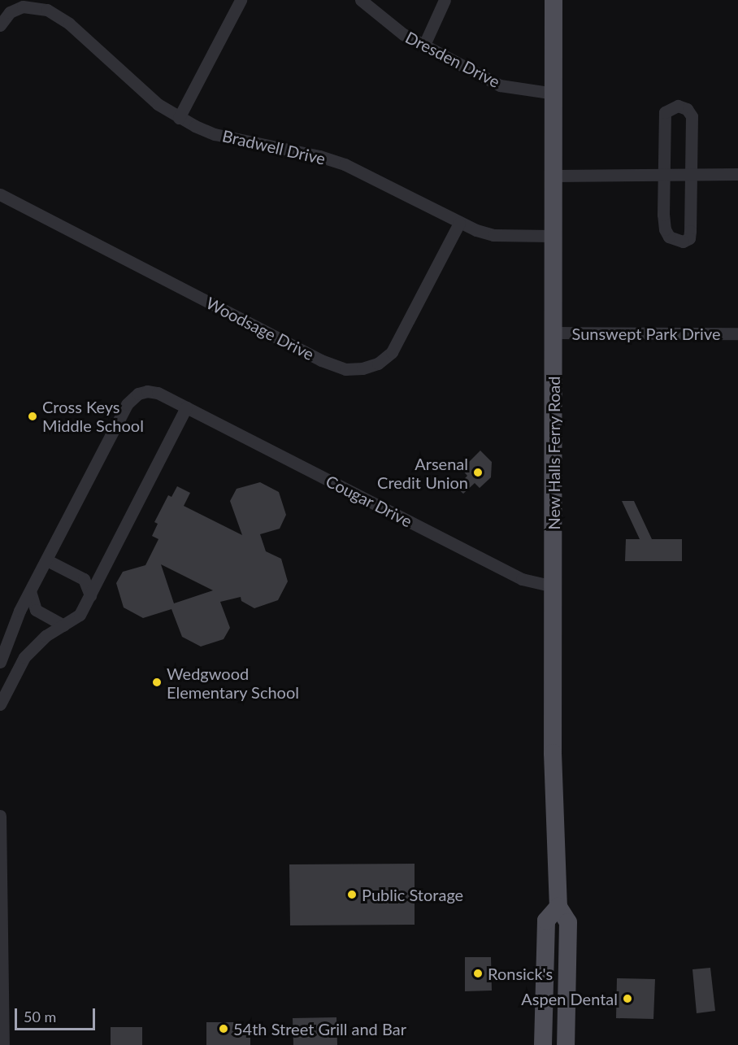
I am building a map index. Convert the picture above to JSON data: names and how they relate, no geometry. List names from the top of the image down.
{
  "streets": {
    "main road": ["New Halls Ferry Road"],
    "street": [
      "Dresden Drive",
      "Bradwell Drive",
      "Woodsage Drive",
      "Sunswept Park Drive",
      "Cougar Drive"
    ]
  },
  "crossings": [
    ["Dresden Drive", "New Halls Ferry Road"],
    ["Bradwell Drive", "Woodsage Drive"],
    ["Bradwell Drive", "New Halls Ferry Road"],
    ["Sunswept Park Drive", "New Halls Ferry Road"],
    ["New Halls Ferry Road", "Cougar Drive"]
  ],
  "places": [
    "Cross Keys Middle School",
    "Arsenal Credit Union",
    "Wedgwood Elementary School",
    "Public Storage",
    "Ronsick's",
    "Aspen Dental",
    "54th Street Grill and Bar"
  ],
  "scale_bar": "50 m"
}
